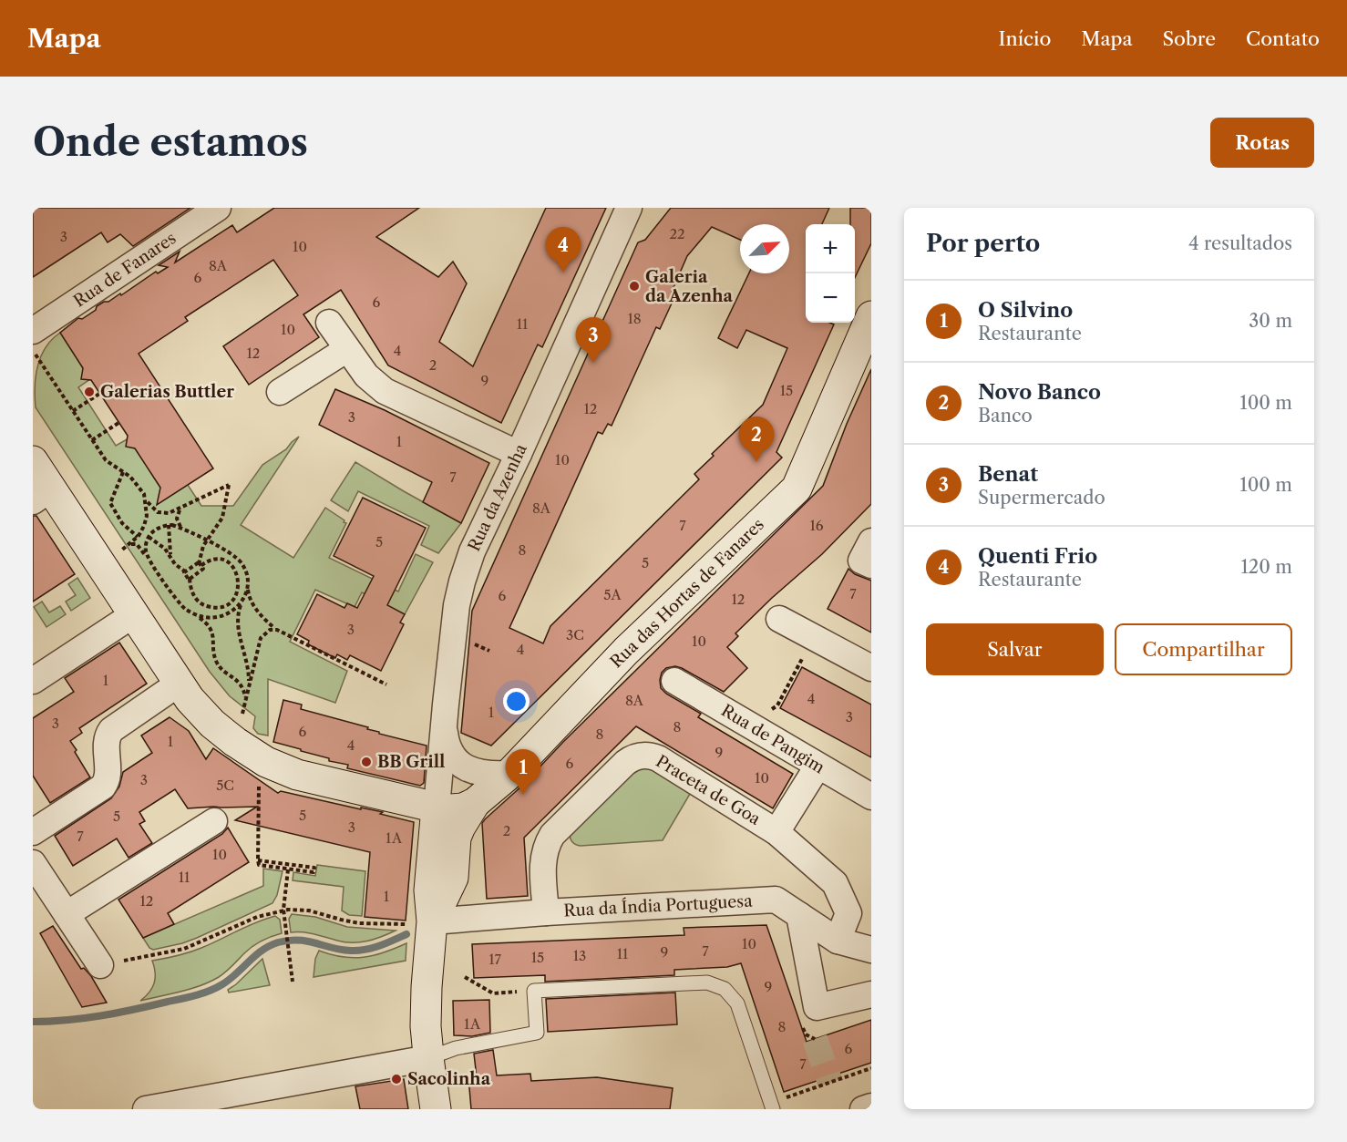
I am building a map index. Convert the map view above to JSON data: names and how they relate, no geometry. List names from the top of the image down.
{
  "streets": {
    "street": [
      "Rua de Fanares",
      "Rua da Azenha",
      "Rua das Hortas de Fanares",
      "Rua de Pangim",
      "Praceta de Goa",
      "Rua da Índia Portuguesa"
    ]
  },
  "crossings": [
    ["Rua da Azenha", "Rua das Hortas de Fanares"],
    ["Rua de Pangim", "Praceta de Goa"],
    ["Praceta de Goa", "Rua da Índia Portuguesa"]
  ],
  "places": [
    "Galeria da Azenha",
    "Galerias Buttler",
    "BB Grill",
    "Sacolinha"
  ],
  "house_numbers": [
    "22",
    "3",
    "10",
    "8A",
    "6",
    "6",
    "18",
    "11",
    "10",
    "4",
    "12",
    "2",
    "9",
    "15",
    "12",
    "3",
    "1",
    "10",
    "7",
    "8A",
    "7",
    "16",
    "5",
    "8",
    "5",
    "7",
    "5A",
    "6",
    "12",
    "3",
    "3C",
    "10",
    "4",
    "1",
    "4",
    "8A",
    "1",
    "3",
    "3",
    "8",
    "6",
    "8",
    "1",
    "4",
    "9",
    "6",
    "10",
    "3",
    "5C",
    "5",
    "5",
    "3",
    "2",
    "7",
    "1A",
    "10",
    "11",
    "1",
    "12",
    "10",
    "7",
    "9",
    "11",
    "13",
    "15",
    "17",
    "9",
    "1A",
    "8",
    "6",
    "7"
  ],
  "north": "top right",
  "page": {
    "header": "Mapa",
    "nav": [
      "Início",
      "Mapa",
      "Sobre",
      "Contato"
    ],
    "buttons": [
      "Rotas",
      ["Salvar", "Compartilhar"]
    ],
    "title": "Onde estamos",
    "heading": ["Por perto", "4 resultados"],
    "map_buttons": ["+", "−"],
    "pins": [
      "4",
      "3",
      "2",
      "1"
    ],
    "list": [
      {
        "mark": "1",
        "name": "O Silvino",
        "note": "Restaurante",
        "value": "30 m"
      },
      {
        "mark": "2",
        "name": "Novo Banco",
        "note": "Banco",
        "value": "100 m"
      },
      {
        "mark": "3",
        "name": "Benat",
        "note": "Supermercado",
        "value": "100 m"
      },
      {
        "mark": "4",
        "name": "Quenti Frio",
        "note": "Restaurante",
        "value": "120 m"
      }
    ]
  }
}
